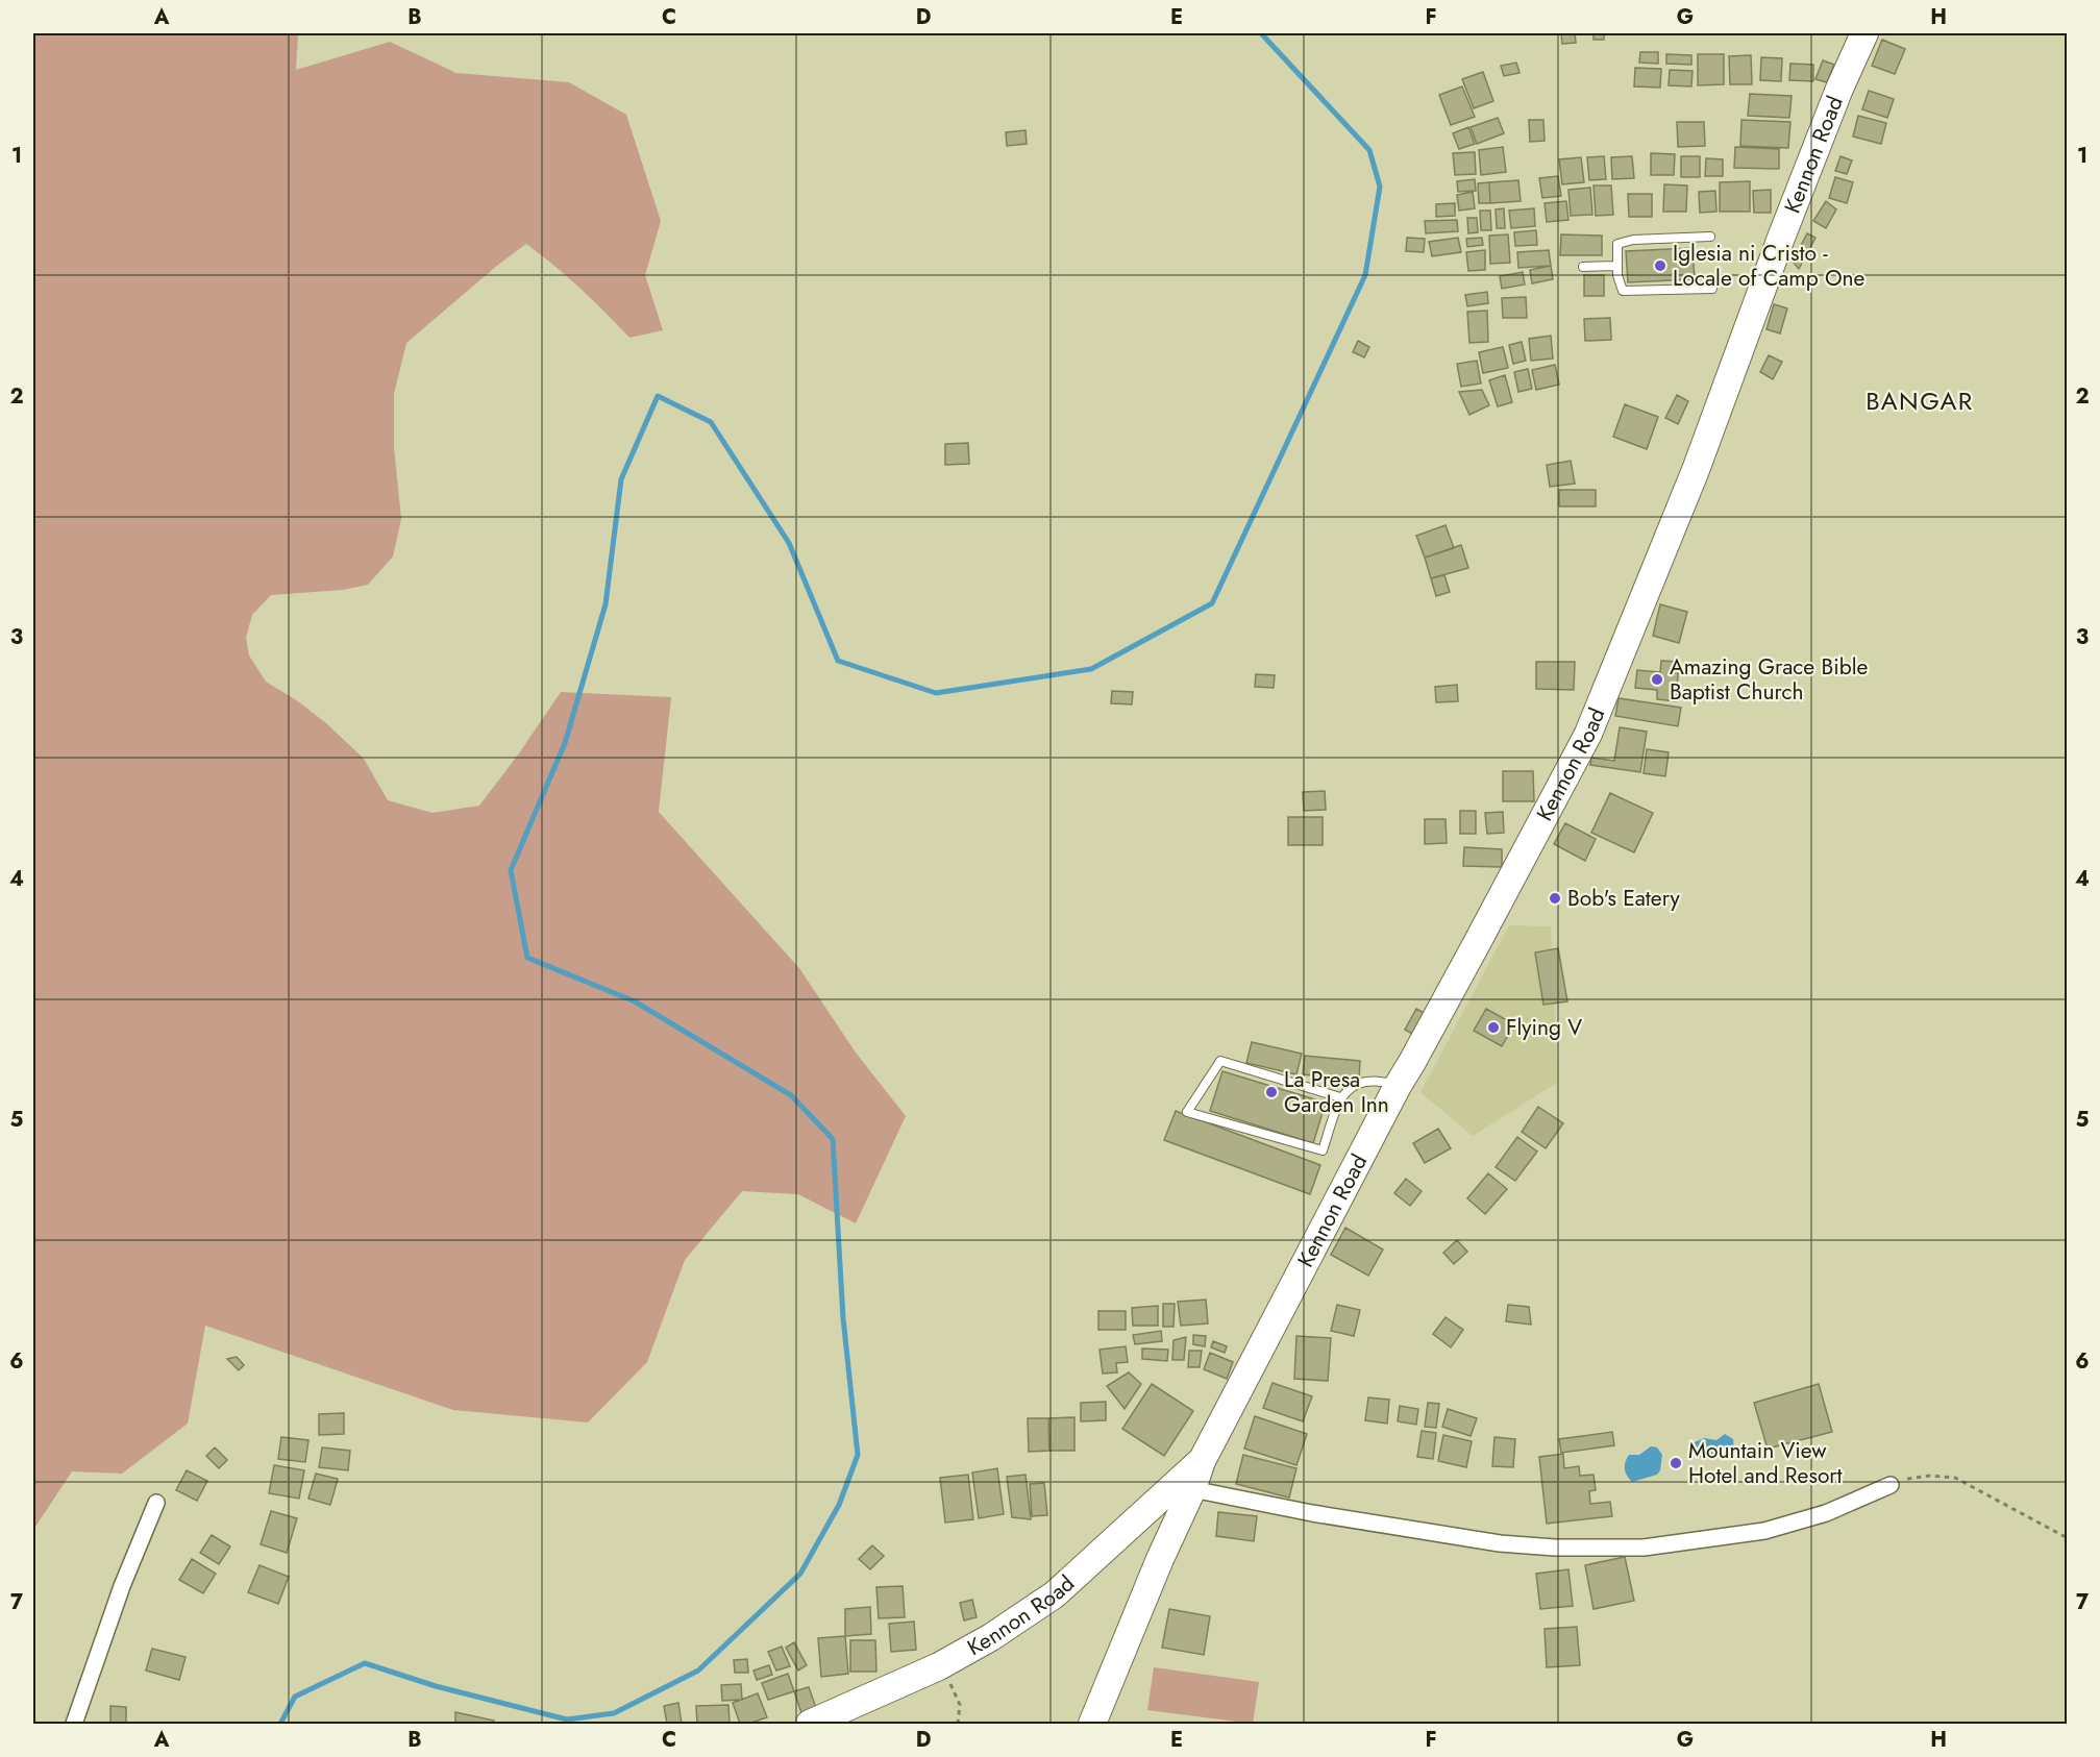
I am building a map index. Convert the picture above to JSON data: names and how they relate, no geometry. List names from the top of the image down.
{
  "streets": {
    "highway": ["Kennon Road"]
  },
  "districts": ["BANGAR"],
  "places": [
    "Iglesia ni Cristo - Locale of Camp One",
    "Amazing Grace Bible Baptist Church",
    "Bob's Eatery",
    "Flying V",
    "La Presa Garden Inn",
    "Mountain View Hotel and Resort"
  ],
  "grid": {
    "columns": [
      "A",
      "B",
      "C",
      "D",
      "E",
      "F",
      "G",
      "H"
    ],
    "rows": [
      "1",
      "2",
      "3",
      "4",
      "5",
      "6",
      "7"
    ]
  }
}
